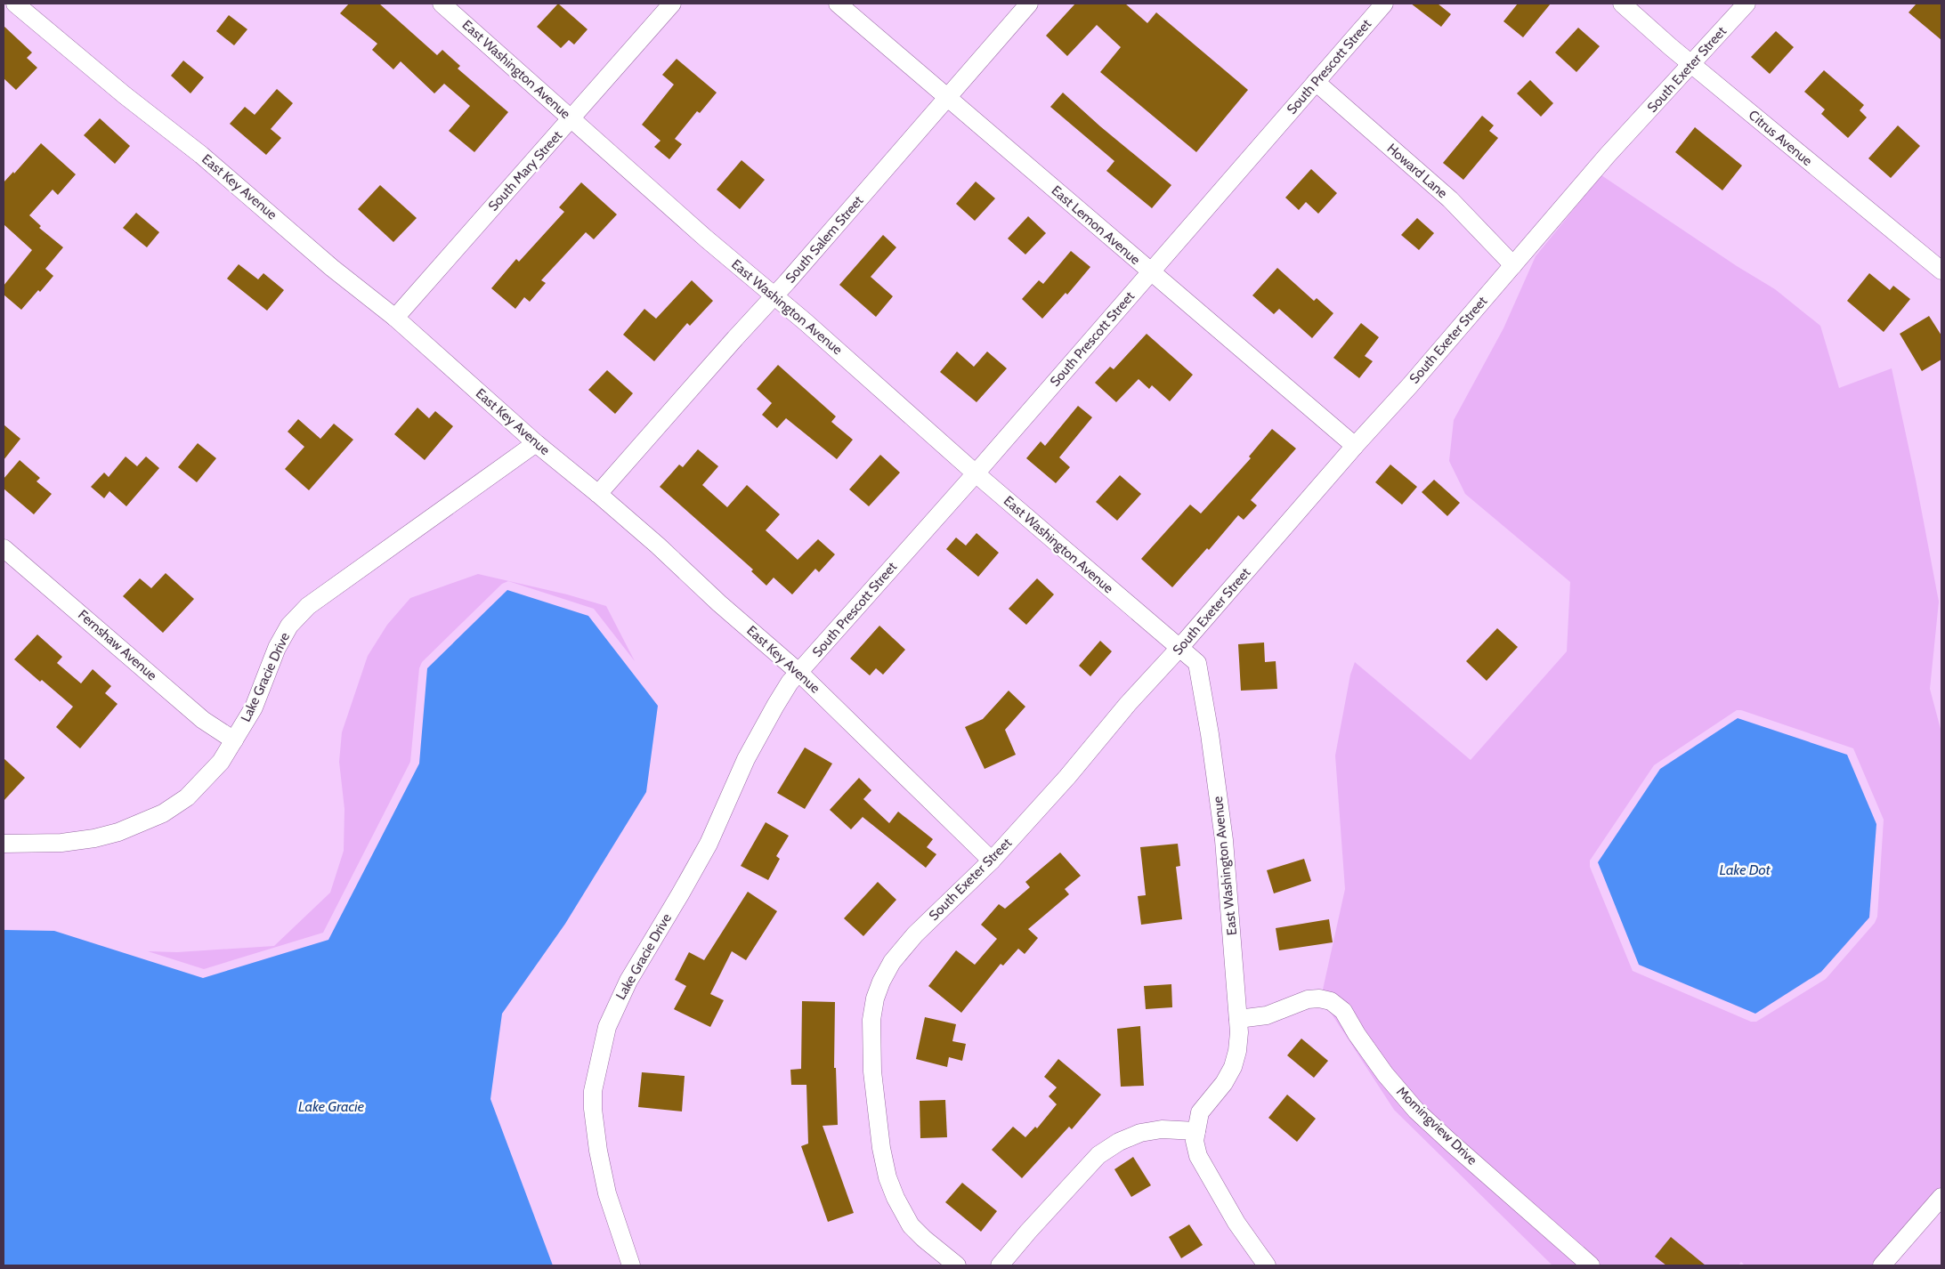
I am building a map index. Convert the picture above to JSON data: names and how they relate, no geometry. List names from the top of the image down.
{
  "streets": {
    "street": [
      "South Prescott Street",
      "East Washington Avenue",
      "South Exeter Street",
      "Citrus Avenue",
      "South Mary Street",
      "Howard Lane",
      "East Key Avenue",
      "East Lemon Avenue",
      "South Salem Street",
      "Fernshaw Avenue",
      "Lake Gracie Drive",
      "Morningview Drive"
    ]
  },
  "crossings": [
    ["South Prescott Street", "East Washington Avenue"],
    ["South Prescott Street", "Howard Lane"],
    ["South Prescott Street", "East Key Avenue"],
    ["South Prescott Street", "East Lemon Avenue"],
    ["South Prescott Street", "Lake Gracie Drive"],
    ["East Washington Avenue", "South Exeter Street"],
    ["East Washington Avenue", "South Mary Street"],
    ["East Washington Avenue", "South Salem Street"],
    ["East Washington Avenue", "Morningview Drive"],
    ["South Exeter Street", "Citrus Avenue"],
    ["South Exeter Street", "Howard Lane"],
    ["South Exeter Street", "East Key Avenue"],
    ["South Exeter Street", "East Lemon Avenue"],
    ["South Mary Street", "East Key Avenue"],
    ["East Key Avenue", "South Salem Street"],
    ["East Key Avenue", "Lake Gracie Drive"],
    ["East Lemon Avenue", "South Salem Street"],
    ["Fernshaw Avenue", "Lake Gracie Drive"]
  ],
  "water": ["Lake Dot", "Lake Gracie"]
}
